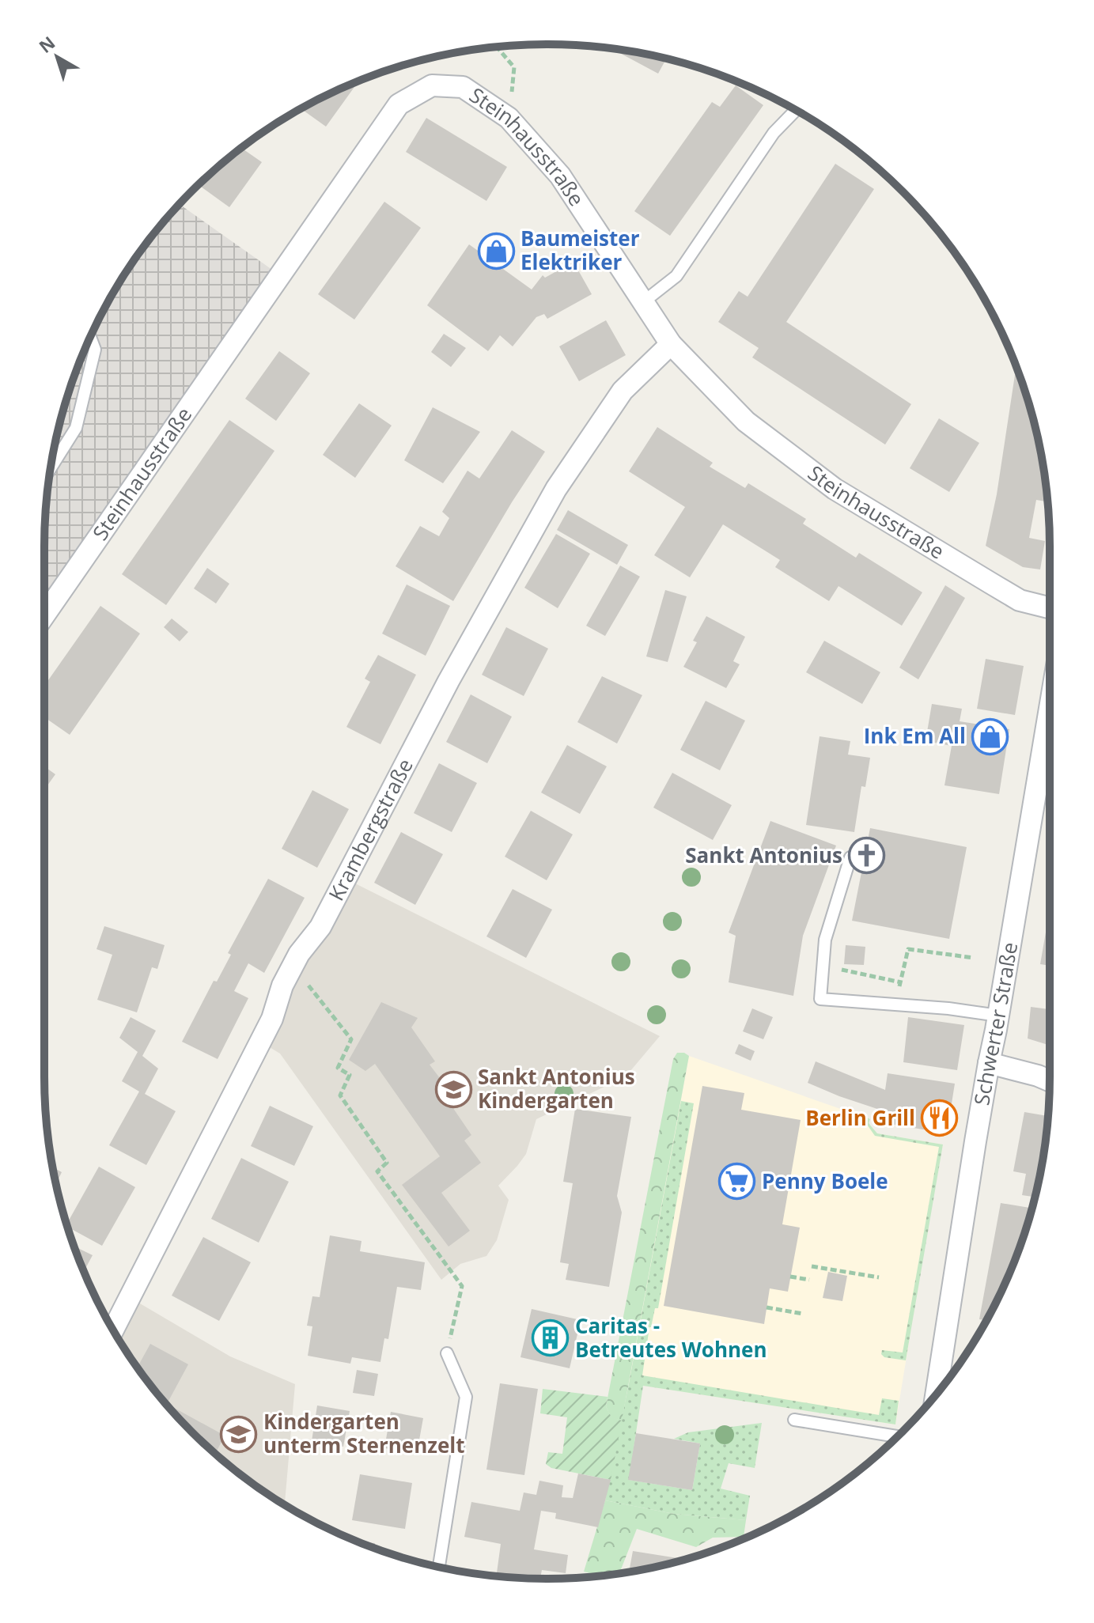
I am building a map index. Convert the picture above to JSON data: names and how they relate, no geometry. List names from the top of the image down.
{
  "streets": {
    "street": ["Steinhausstraße", "Krambergstraße", "Schwerter Straße"]
  },
  "crossings": [
    ["Steinhausstraße", "Krambergstraße"]
  ],
  "places": {
    "shop": ["Baumeister Elektriker", "Ink Em All"],
    "church": ["Sankt Antonius"],
    "school or university": ["Sankt Antonius Kindergarten", "Kindergarten unterm Sternenzelt"],
    "restaurant": ["Berlin Grill"],
    "supermarket": ["Penny Boele"],
    "building": ["Caritas - Betreutes Wohnen"]
  },
  "north": "top left"
}
